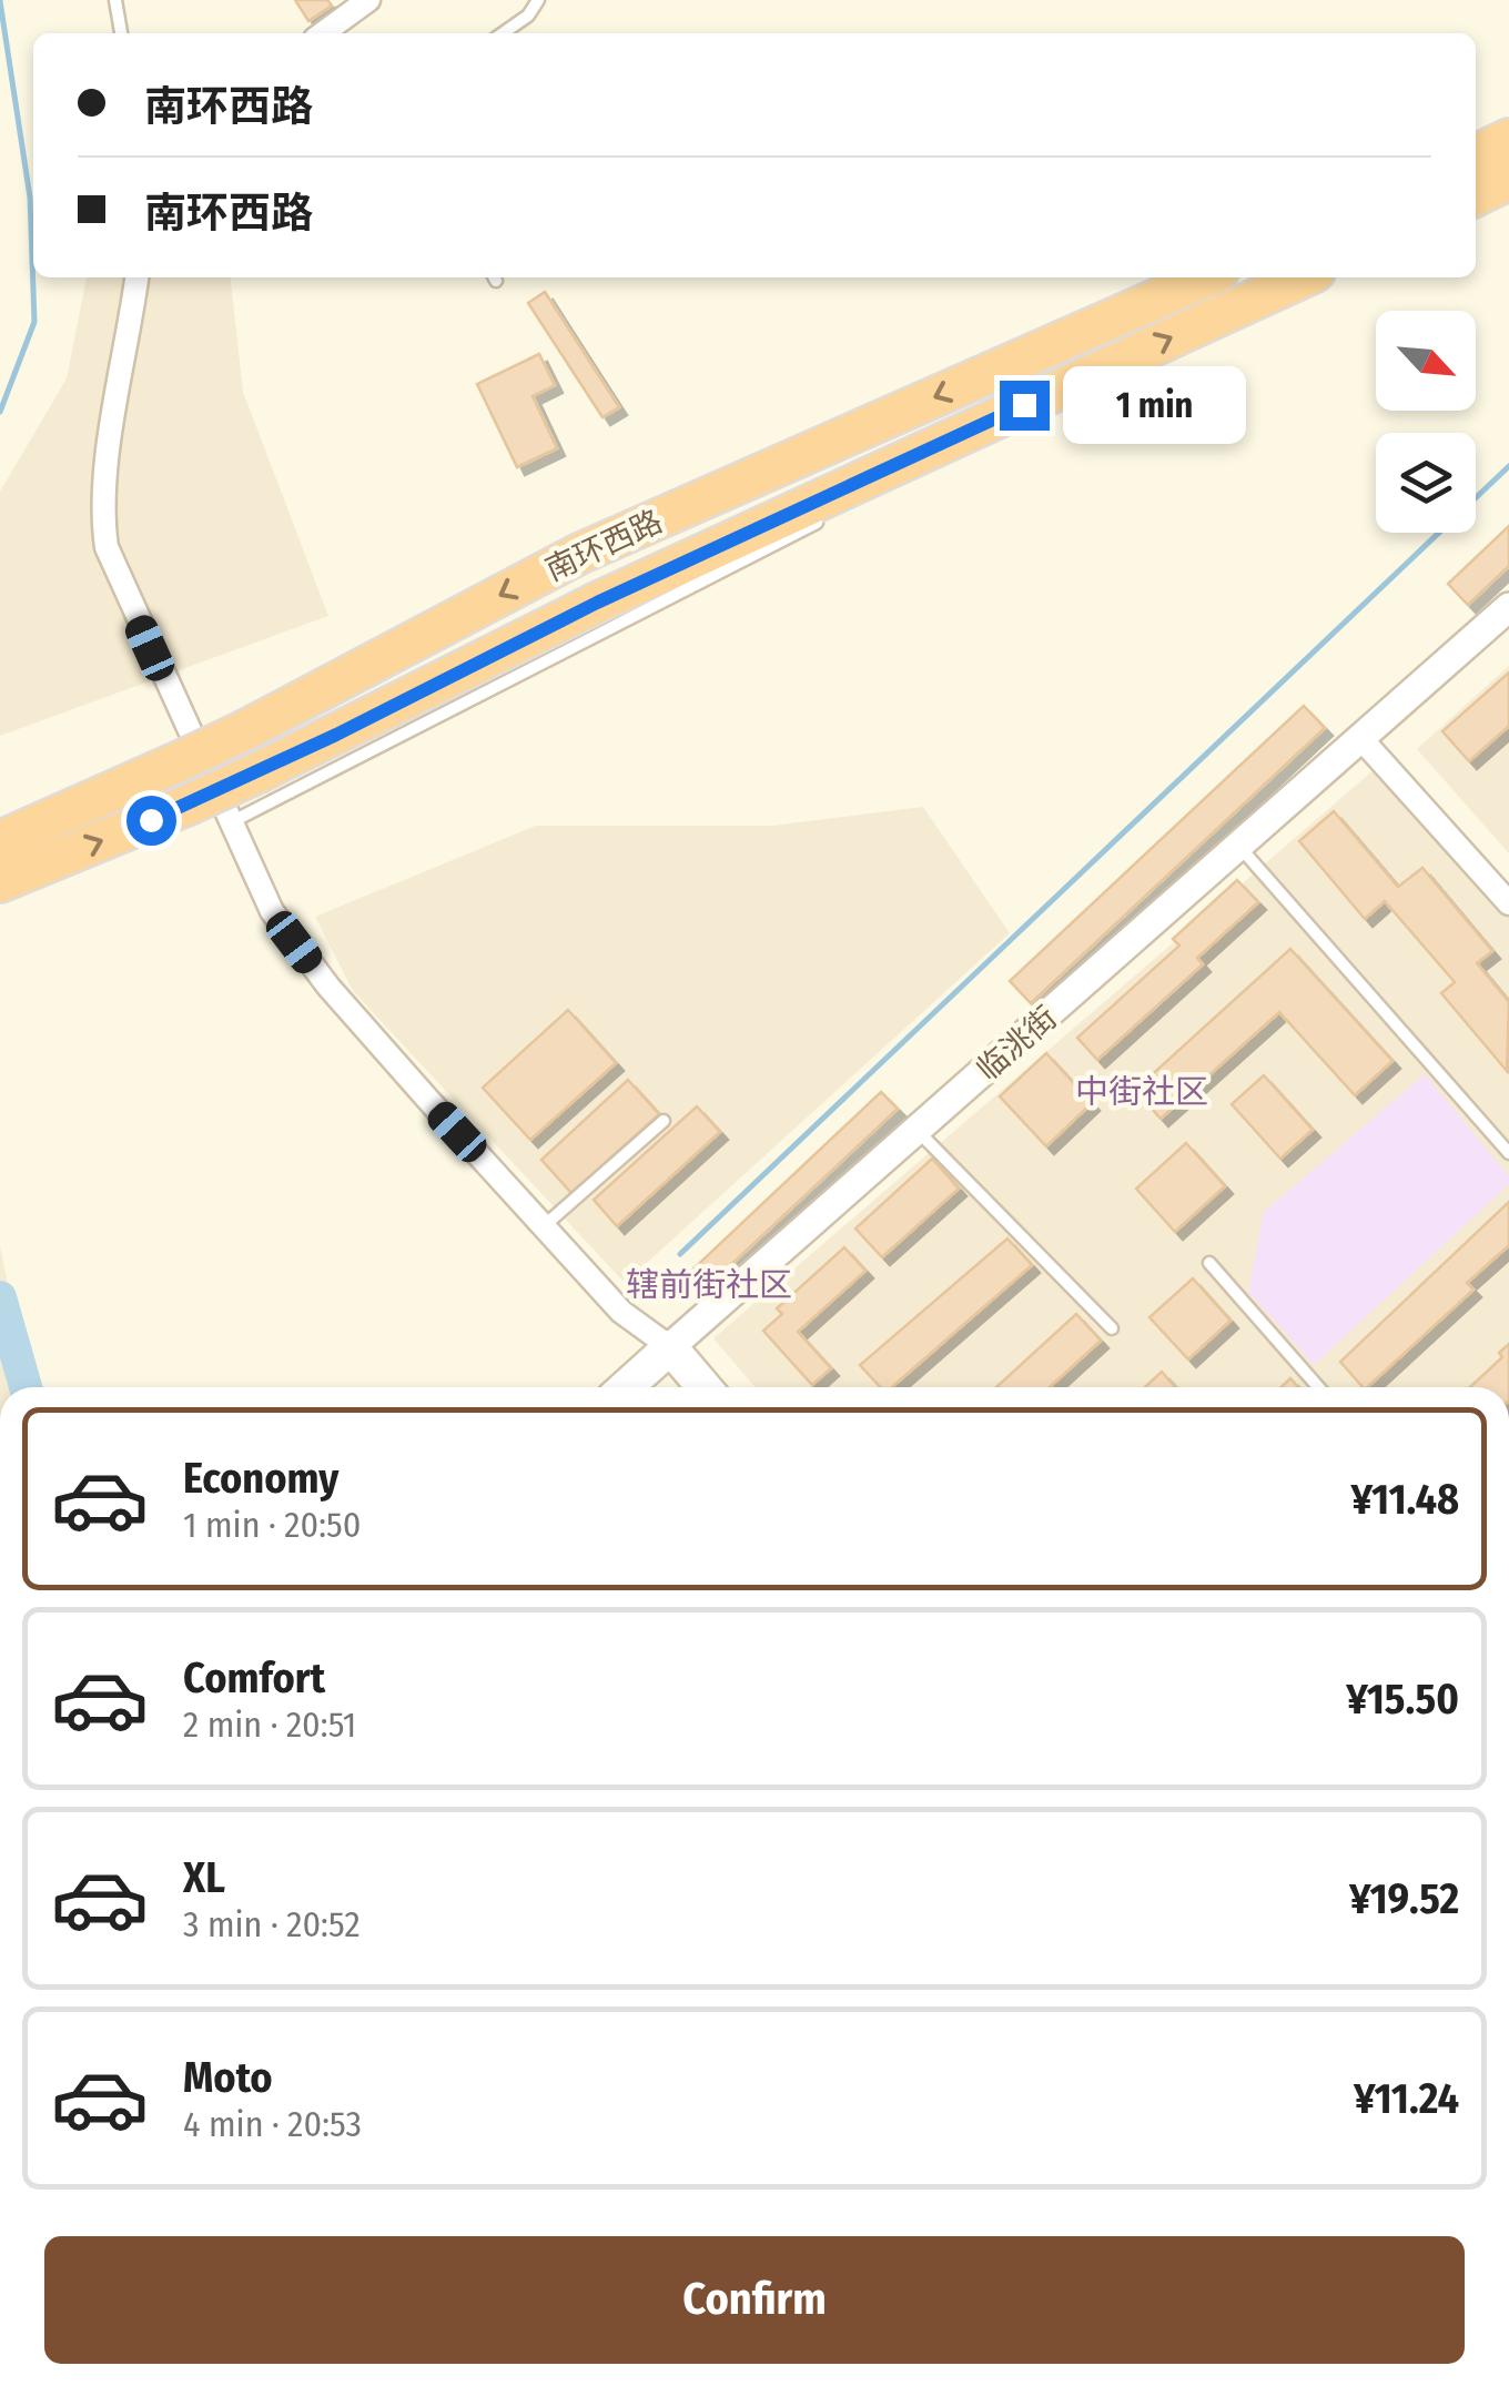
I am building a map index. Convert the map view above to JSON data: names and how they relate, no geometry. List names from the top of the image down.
{
  "streets": {
    "highway": ["南环西路"],
    "street": ["临洮街"]
  },
  "districts": ["中街社区", "辖前街社区"],
  "north": "bottom right",
  "page": {
    "banner": ["南环西路", "南环西路"],
    "bubble": "1 min",
    "list": [
      {
        "name": "Economy",
        "note": "1 min · 20:50",
        "value": "¥11.48"
      },
      {
        "name": "Comfort",
        "note": "2 min · 20:51",
        "value": "¥15.50"
      },
      {
        "name": "XL",
        "note": "3 min · 20:52",
        "value": "¥19.52"
      },
      {
        "name": "Moto",
        "note": "4 min · 20:53",
        "value": "¥11.24"
      }
    ],
    "buttons": "Confirm"
  }
}
